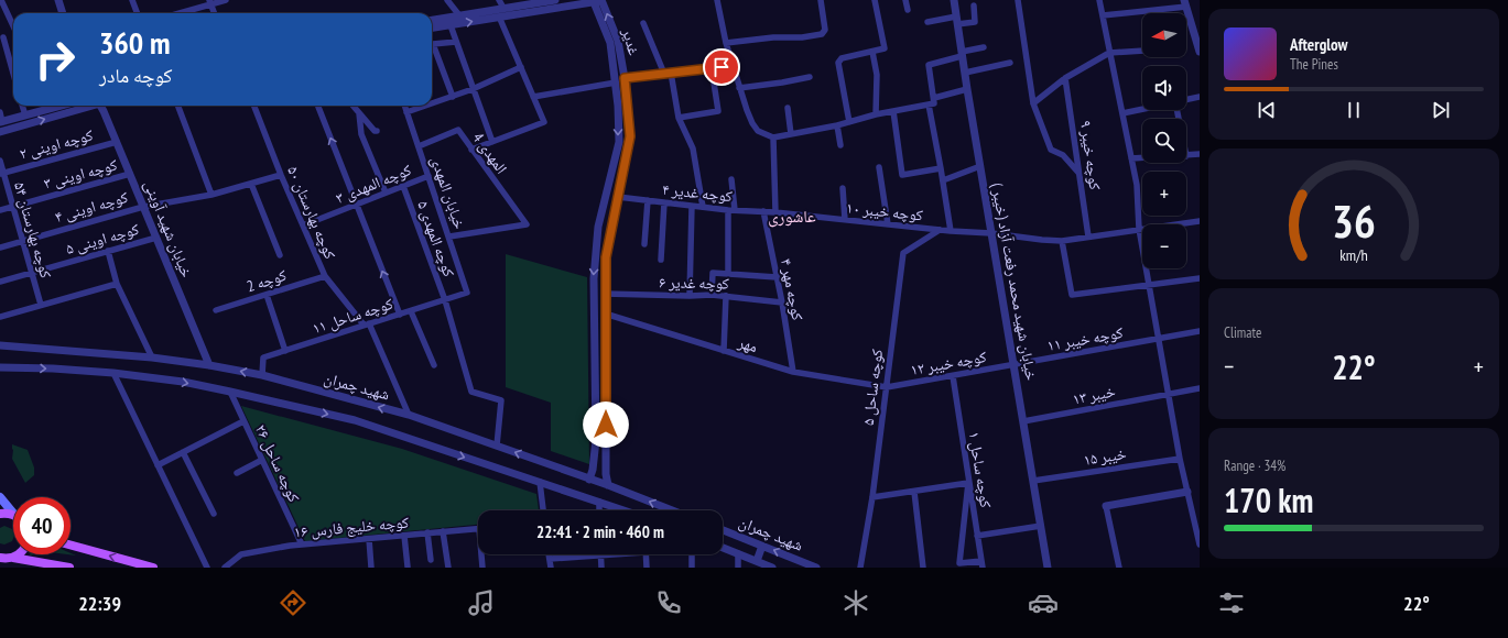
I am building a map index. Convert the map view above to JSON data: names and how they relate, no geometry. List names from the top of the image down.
{
  "streets": {
    "street": [
      "غدیر",
      "کوچه اوینی ۲",
      "المهدی 4",
      "کوچه خیبر ۹",
      "کوچه اوینی ۳",
      "کوچه المهدی ۳",
      "خیابان المهدی",
      "کوچه غدیر ۴",
      "کوچه اوینی ۴",
      "کوچه خیبر ۱۰",
      "کوچه بهارستان ۵۰",
      "خیابان شهید آوینی",
      "کوچه بهارستان ۵۴",
      "کوچه اوینی ۵",
      "کوچه المهدی ۵",
      "کوچه 2",
      "( خیبر) خیابان شهید محمد رفعت آزاد",
      "کوچه غدیر ۶",
      "کوچه مهر ۴",
      "کوچه ساحل ۱۱",
      "کوچه خیبر ۱۱",
      "مهر",
      "کوچه خیبر ۱۲",
      "شهید چمران",
      "کوچه ساحل ۵",
      "خیبر ۱۳",
      "خیبر ۱۵",
      "کوچه ساحل ۲۶",
      "کوچه ساحل ۱",
      "کوچه خلیج فارس ۱۶"
    ]
  },
  "crossings": [
    ["غدیر", "کوچه غدیر ۴"],
    ["غدیر", "کوچه غدیر ۶"],
    ["غدیر", "مهر"],
    ["غدیر", "شهید چمران"],
    ["کوچه اوینی ۲", "خیابان شهید آوینی"],
    ["کوچه اوینی ۲", "کوچه بهارستان ۵۴"],
    ["المهدی 4", "خیابان المهدی"],
    ["کوچه اوینی ۳", "خیابان شهید آوینی"],
    ["کوچه اوینی ۳", "کوچه بهارستان ۵۴"],
    ["کوچه المهدی ۳", "خیابان المهدی"],
    ["کوچه المهدی ۳", "کوچه بهارستان ۵۰"],
    ["کوچه المهدی ۳", "کوچه المهدی ۵"],
    ["خیابان المهدی", "کوچه ساحل ۱۱"],
    ["کوچه غدیر ۴", "کوچه خیبر ۱۰"],
    ["کوچه غدیر ۴", "کوچه مهر ۴"],
    ["کوچه اوینی ۴", "کوچه بهارستان ۵۰"],
    ["کوچه اوینی ۴", "خیابان شهید آوینی"],
    ["کوچه اوینی ۴", "کوچه بهارستان ۵۴"],
    ["کوچه خیبر ۱۰", "( خیبر) خیابان شهید محمد رفعت آزاد"],
    ["کوچه خیبر ۱۰", "کوچه ساحل ۵"],
    ["کوچه بهارستان ۵۰", "کوچه 2"],
    ["کوچه بهارستان ۵۰", "کوچه ساحل ۱۱"],
    ["کوچه بهارستان ۵۰", "شهید چمران"],
    ["خیابان شهید آوینی", "کوچه اوینی ۵"],
    ["خیابان شهید آوینی", "شهید چمران"],
    ["کوچه بهارستان ۵۴", "کوچه اوینی ۵"],
    ["کوچه المهدی ۵", "کوچه ساحل ۱۱"],
    ["کوچه المهدی ۵", "شهید چمران"],
    ["( خیبر) خیابان شهید محمد رفعت آزاد", "کوچه خیبر ۱۱"],
    ["( خیبر) خیابان شهید محمد رفعت آزاد", "کوچه خیبر ۱۲"],
    ["( خیبر) خیابان شهید محمد رفعت آزاد", "خیبر ۱۳"],
    ["( خیبر) خیابان شهید محمد رفعت آزاد", "خیبر ۱۵"],
    ["کوچه غدیر ۶", "کوچه مهر ۴"],
    ["کوچه مهر ۴", "مهر"],
    ["کوچه ساحل ۱۱", "شهید چمران"],
    ["کوچه خیبر ۱۱", "کوچه خیبر ۱۲"],
    ["مهر", "کوچه خیبر ۱۲"],
    ["مهر", "کوچه ساحل ۵"],
    ["کوچه خیبر ۱۲", "کوچه ساحل ۵"],
    ["کوچه خیبر ۱۲", "کوچه ساحل ۱"],
    ["کوچه ساحل ۲۶", "کوچه خلیج فارس ۱۶"]
  ],
  "districts": ["عاشوری"],
  "north": "left",
  "page": {
    "map_buttons": ["+", "−"],
    "turn": ["360 m", "کوچه مادر"],
    "song": ["Afterglow", "The Pines"],
    "tile": [
      "Climate",
      ["Range · 34%", "170 km"]
    ],
    "heat": ["−", "22°", "+"],
    "limit": "40",
    "trip": "22:41 · 2 min · 460 m",
    "tabs": ["22:39", "22°"],
    "gauge": ["36", "km/h"]
  }
}
